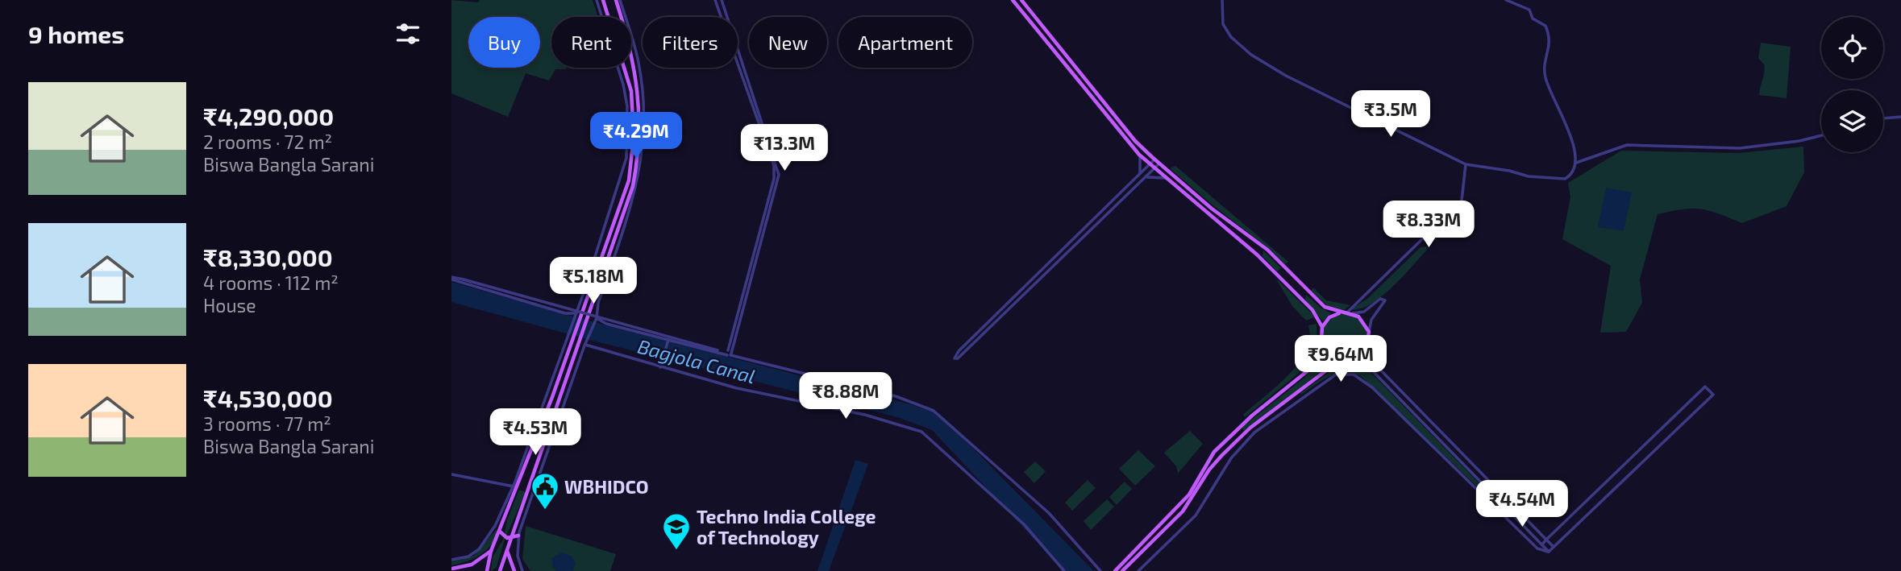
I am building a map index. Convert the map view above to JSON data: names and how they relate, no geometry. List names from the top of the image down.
{
  "water": ["Bagjola Canal"],
  "places": {
    "public building": ["WBHIDCO"],
    "school or university": ["Techno India College of Technology"]
  },
  "page": {
    "heading": "9 homes",
    "chip": [
      "Buy",
      "Rent",
      "Filters",
      "New",
      "Apartment"
    ],
    "list": [
      {
        "name": "₹4,290,000",
        "note": "2 rooms · 72 m² · Biswa Bangla Sarani"
      },
      {
        "name": "₹8,330,000",
        "note": "4 rooms · 112 m² · House"
      },
      {
        "name": "₹4,530,000",
        "note": "3 rooms · 77 m² · Biswa Bangla Sarani"
      }
    ],
    "price": [
      "₹3.5M",
      "₹4.29M",
      "₹13.3M",
      "₹8.33M",
      "₹5.18M",
      "₹9.64M",
      "₹8.88M",
      "₹4.53M",
      "₹4.54M"
    ]
  }
}
